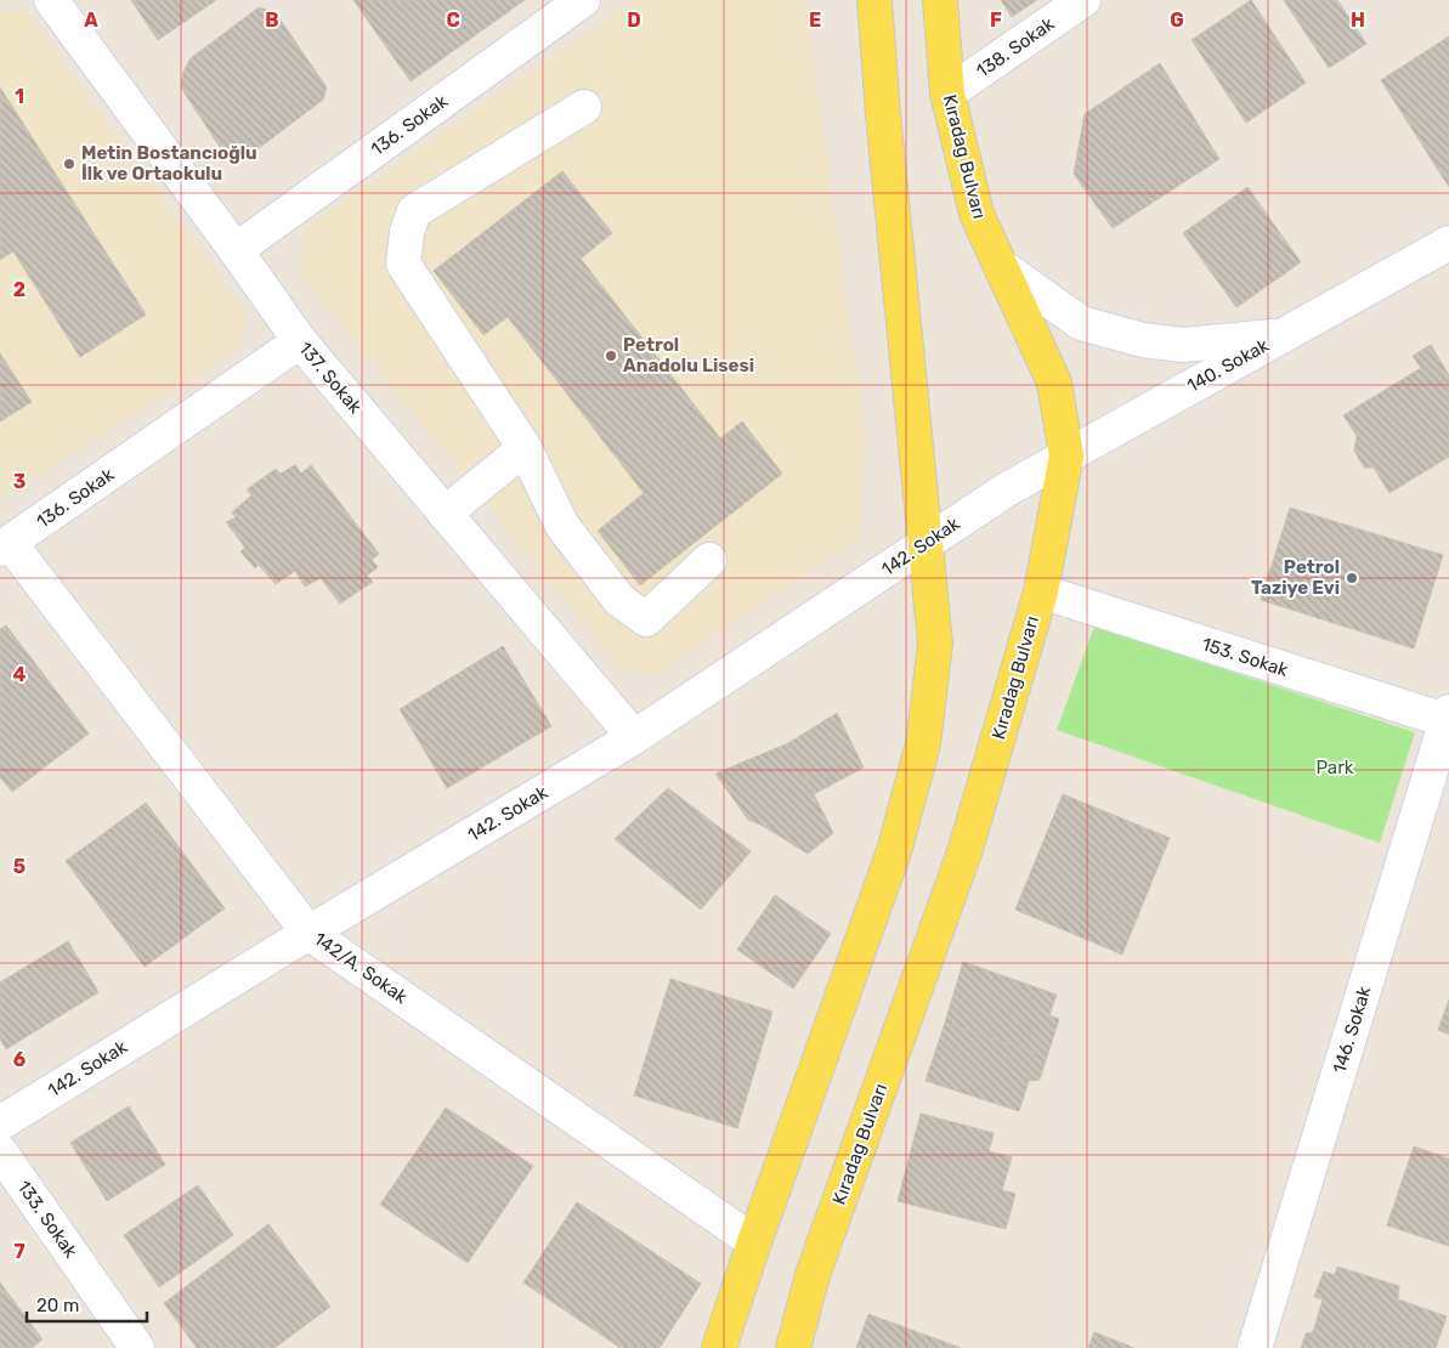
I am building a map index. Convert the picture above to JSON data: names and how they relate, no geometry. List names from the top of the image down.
{
  "streets": {
    "main road": ["Kıradag Bulvarı"],
    "street": [
      "138. Sokak",
      "136. Sokak",
      "140. Sokak",
      "137. Sokak",
      "142. Sokak",
      "153. Sokak",
      "142/A. Sokak",
      "146. Sokak",
      "133. Sokak"
    ]
  },
  "crossings": [
    ["138. Sokak", "Kıradag Bulvarı"],
    ["136. Sokak", "137. Sokak"],
    ["136. Sokak", "142/A. Sokak"],
    ["Kıradag Bulvarı", "140. Sokak"],
    ["Kıradag Bulvarı", "153. Sokak"],
    ["140. Sokak", "142. Sokak"],
    ["137. Sokak", "142. Sokak"],
    ["142. Sokak", "142/A. Sokak"],
    ["153. Sokak", "146. Sokak"]
  ],
  "parks": ["Park"],
  "places": ["Metin Bostancıoğlu İlk ve Ortaokulu", "Petrol Anadolu Lisesi", "Petrol Taziye Evi"],
  "scale_bar": "20 m",
  "grid": {
    "columns": [
      "A",
      "B",
      "C",
      "D",
      "E",
      "F",
      "G",
      "H"
    ],
    "rows": [
      "1",
      "2",
      "3",
      "4",
      "5",
      "6",
      "7"
    ]
  }
}
